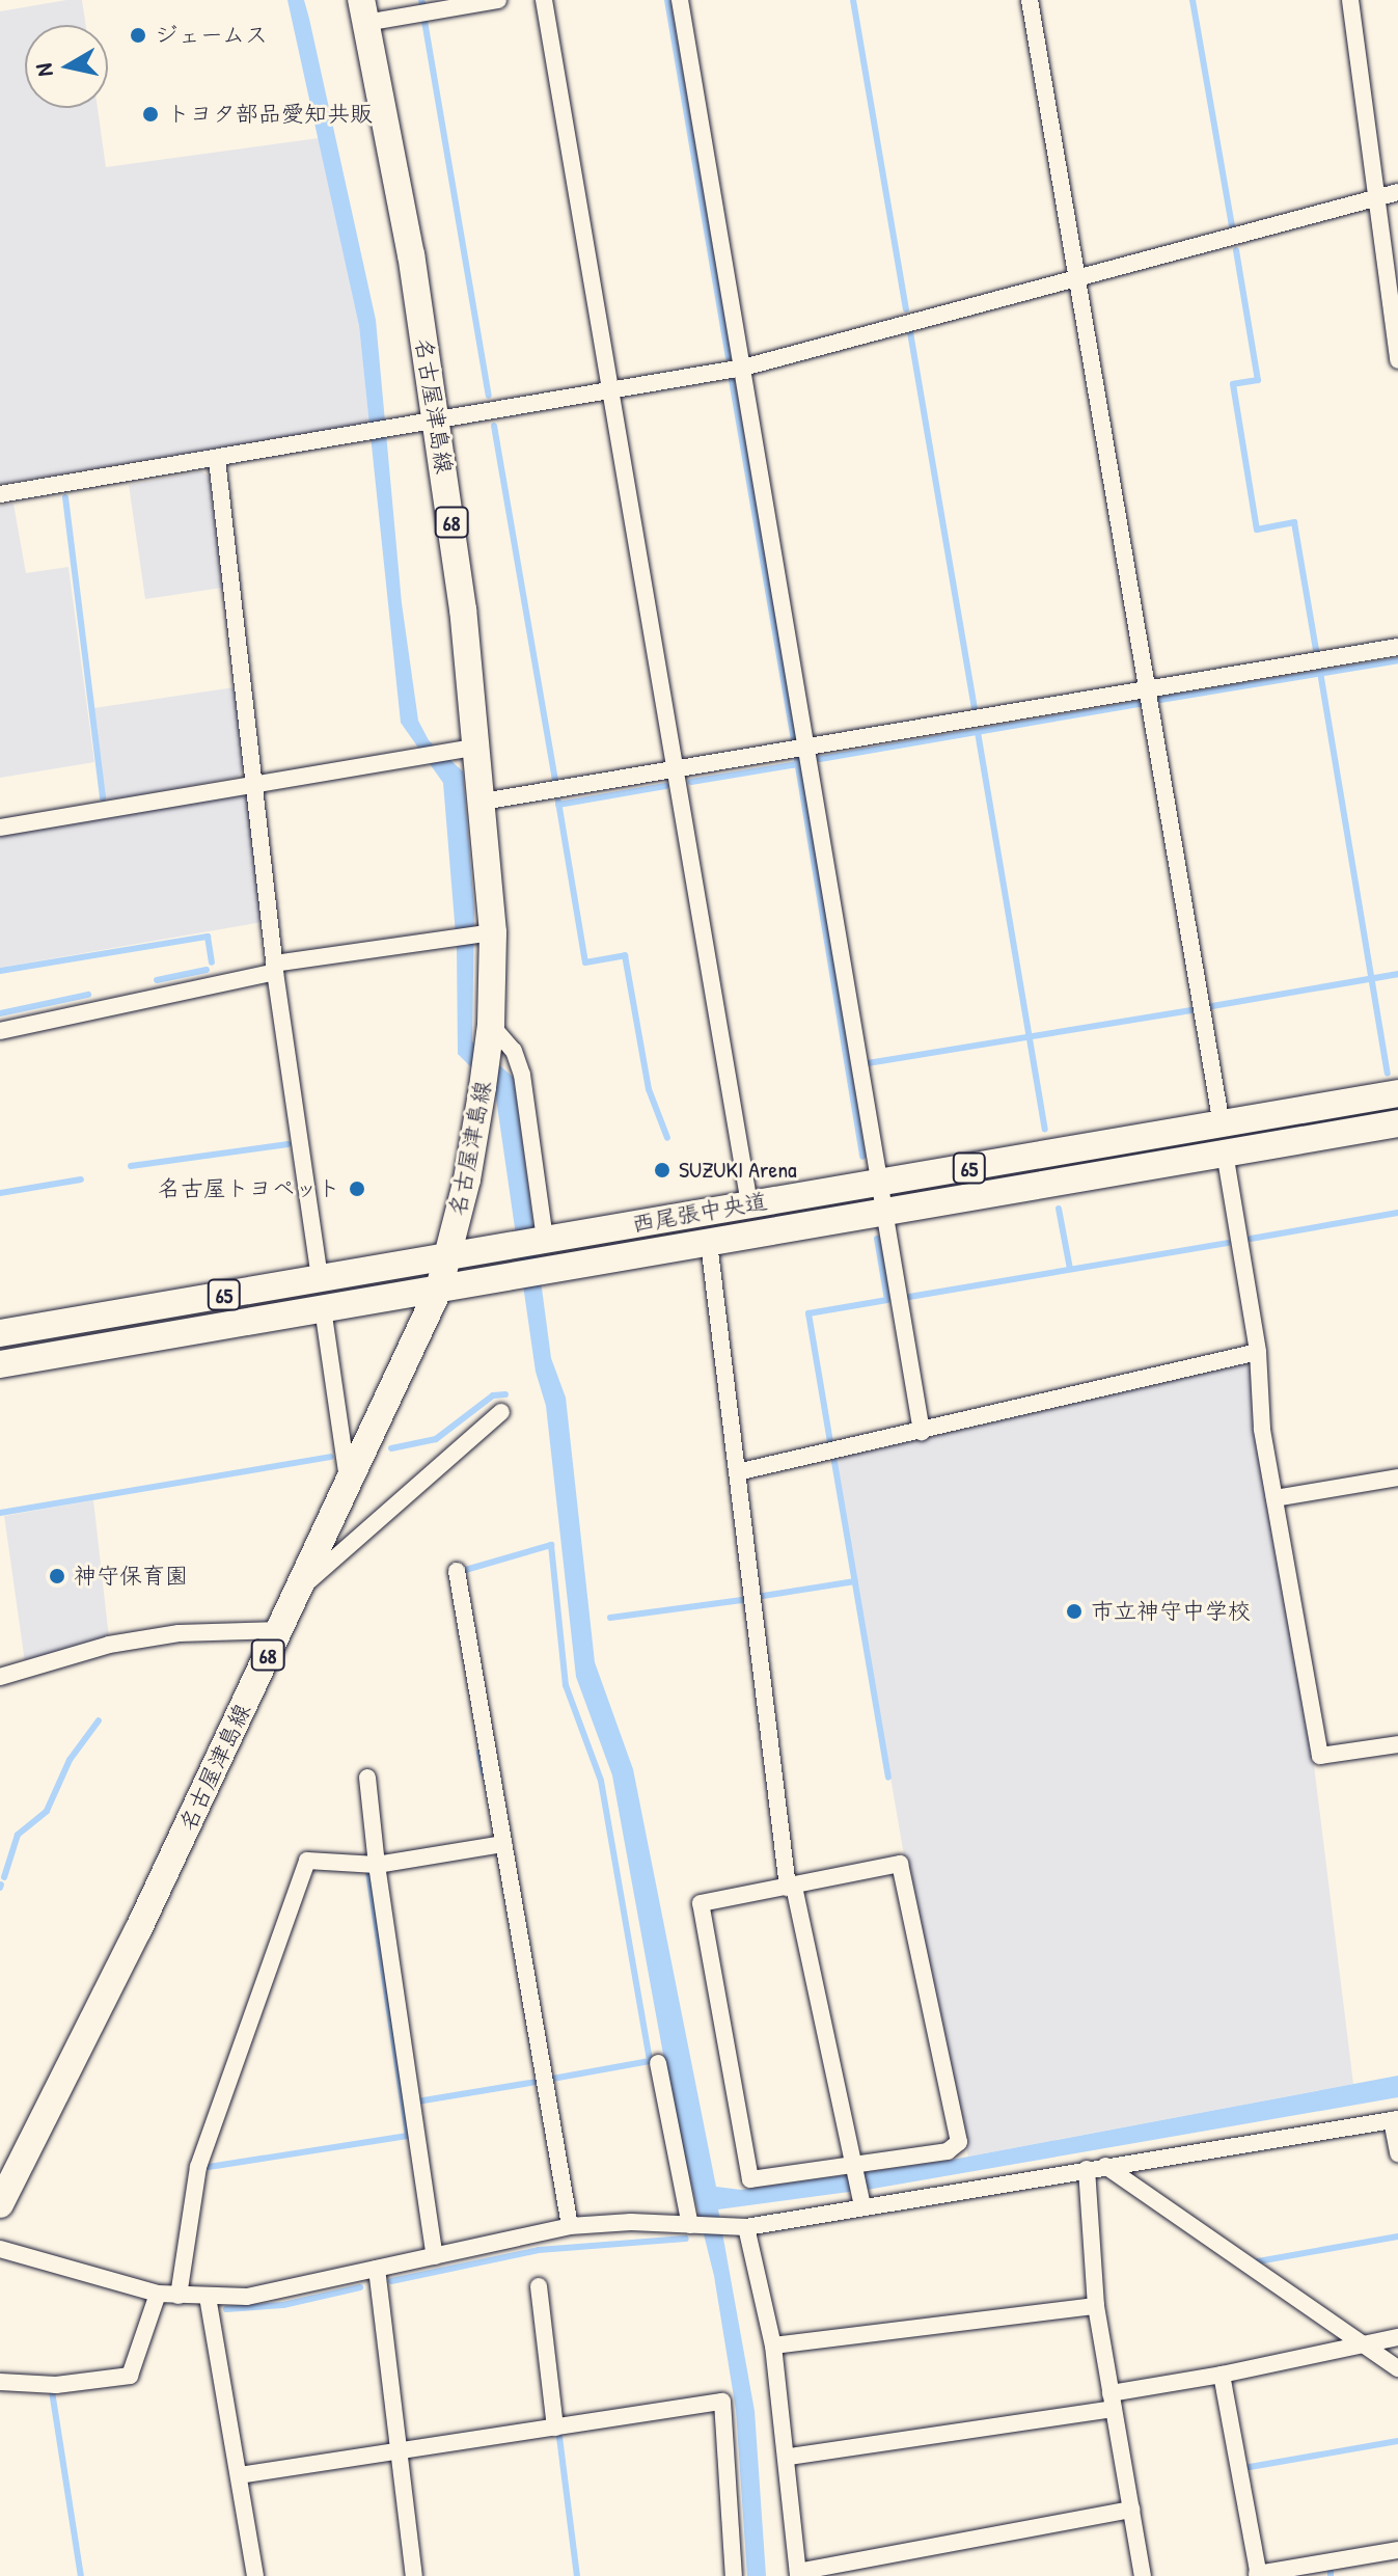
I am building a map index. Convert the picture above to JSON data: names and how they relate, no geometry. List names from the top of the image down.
{
  "streets": {
    "main road": [
      "名古屋津島線",
      "68",
      "65",
      "西尾張中央道"
    ]
  },
  "crossings": [
    ["名古屋津島線", "西尾張中央道"]
  ],
  "places": [
    "ジェームス",
    "トヨタ部品愛知共販",
    "SUZUKI Arena",
    "名古屋トヨペット",
    "神守保育園",
    "市立神守中学校"
  ],
  "north": "left"
}
